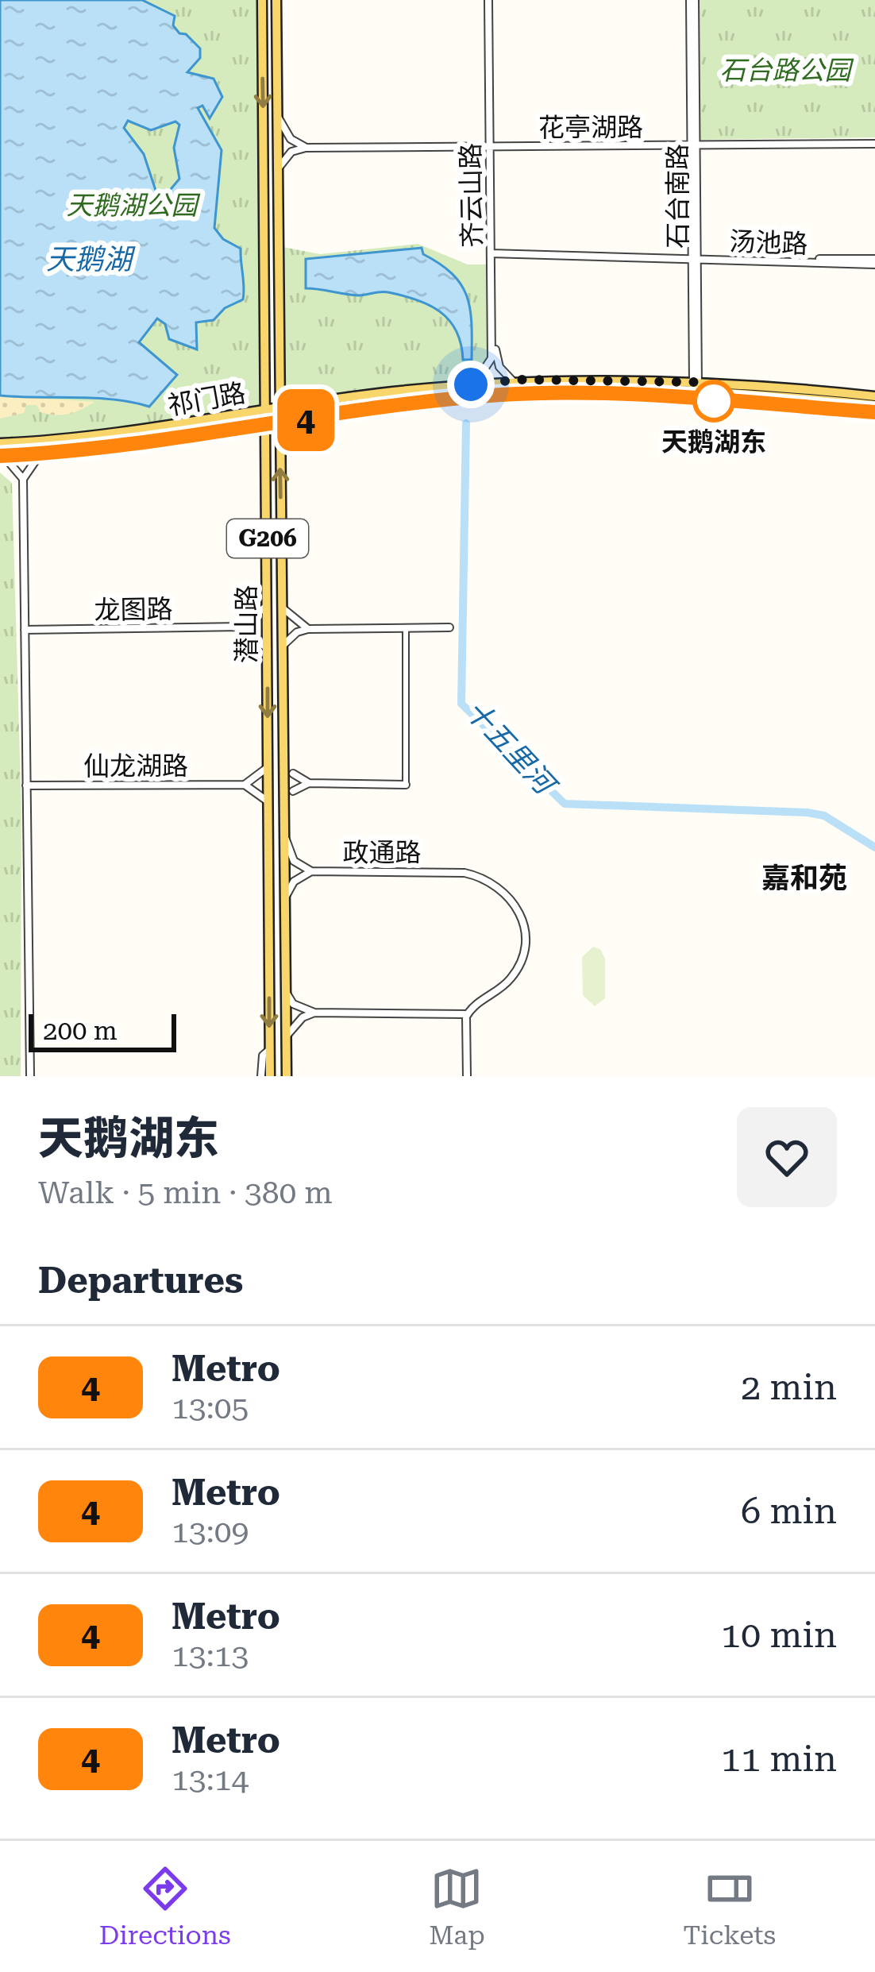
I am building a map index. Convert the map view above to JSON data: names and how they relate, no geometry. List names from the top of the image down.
{
  "streets": {
    "main road": ["祁门路", "G206", "潜山路"],
    "street": [
      "花亭湖路",
      "齐云山路",
      "石台南路",
      "汤池路",
      "龙图路",
      "仙龙湖路",
      "政通路"
    ]
  },
  "crossings": [
    ["花亭湖路", "齐云山路"],
    ["花亭湖路", "石台南路"],
    ["齐云山路", "汤池路"],
    ["齐云山路", "祁门路"],
    ["石台南路", "汤池路"],
    ["石台南路", "祁门路"],
    ["祁门路", "潜山路"],
    ["潜山路", "政通路"]
  ],
  "districts": ["嘉和苑"],
  "water": ["天鹅湖", "十五里河"],
  "parks": ["石台路公园", "天鹅湖公园"],
  "places": ["天鹅湖东"],
  "lines": ["metro line 4"],
  "scale_bar": "200 m",
  "page": {
    "on_map": "4",
    "scale": "200 m",
    "heading": [
      ["天鹅湖东", "Walk · 5 min · 380 m"],
      "Departures"
    ],
    "list": [
      {
        "mark": "4",
        "name": "Metro",
        "note": "13:05",
        "value": "2 min"
      },
      {
        "mark": "4",
        "name": "Metro",
        "note": "13:09",
        "value": "6 min"
      },
      {
        "mark": "4",
        "name": "Metro",
        "note": "13:13",
        "value": "10 min"
      },
      {
        "mark": "4",
        "name": "Metro",
        "note": "13:14",
        "value": "11 min"
      }
    ],
    "tabs": ["Directions", "Map", "Tickets"]
  }
}
